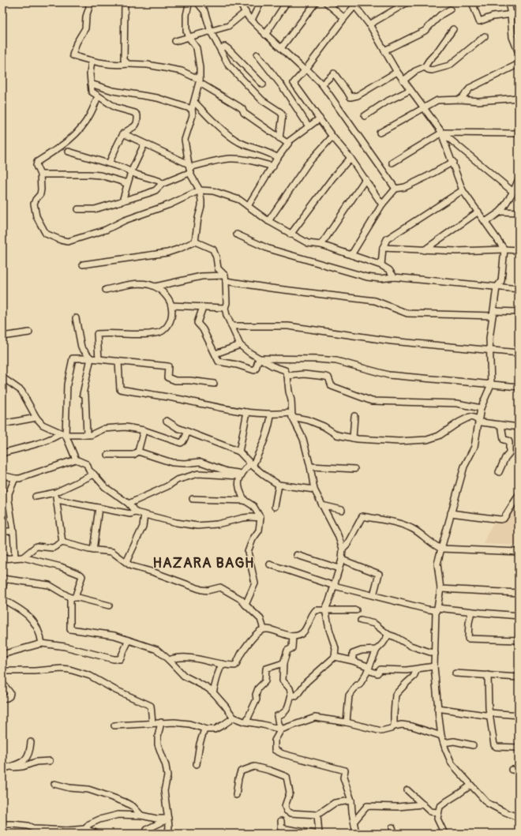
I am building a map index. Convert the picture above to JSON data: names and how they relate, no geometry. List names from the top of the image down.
{
  "districts": ["HAZARA BAGH"]
}
